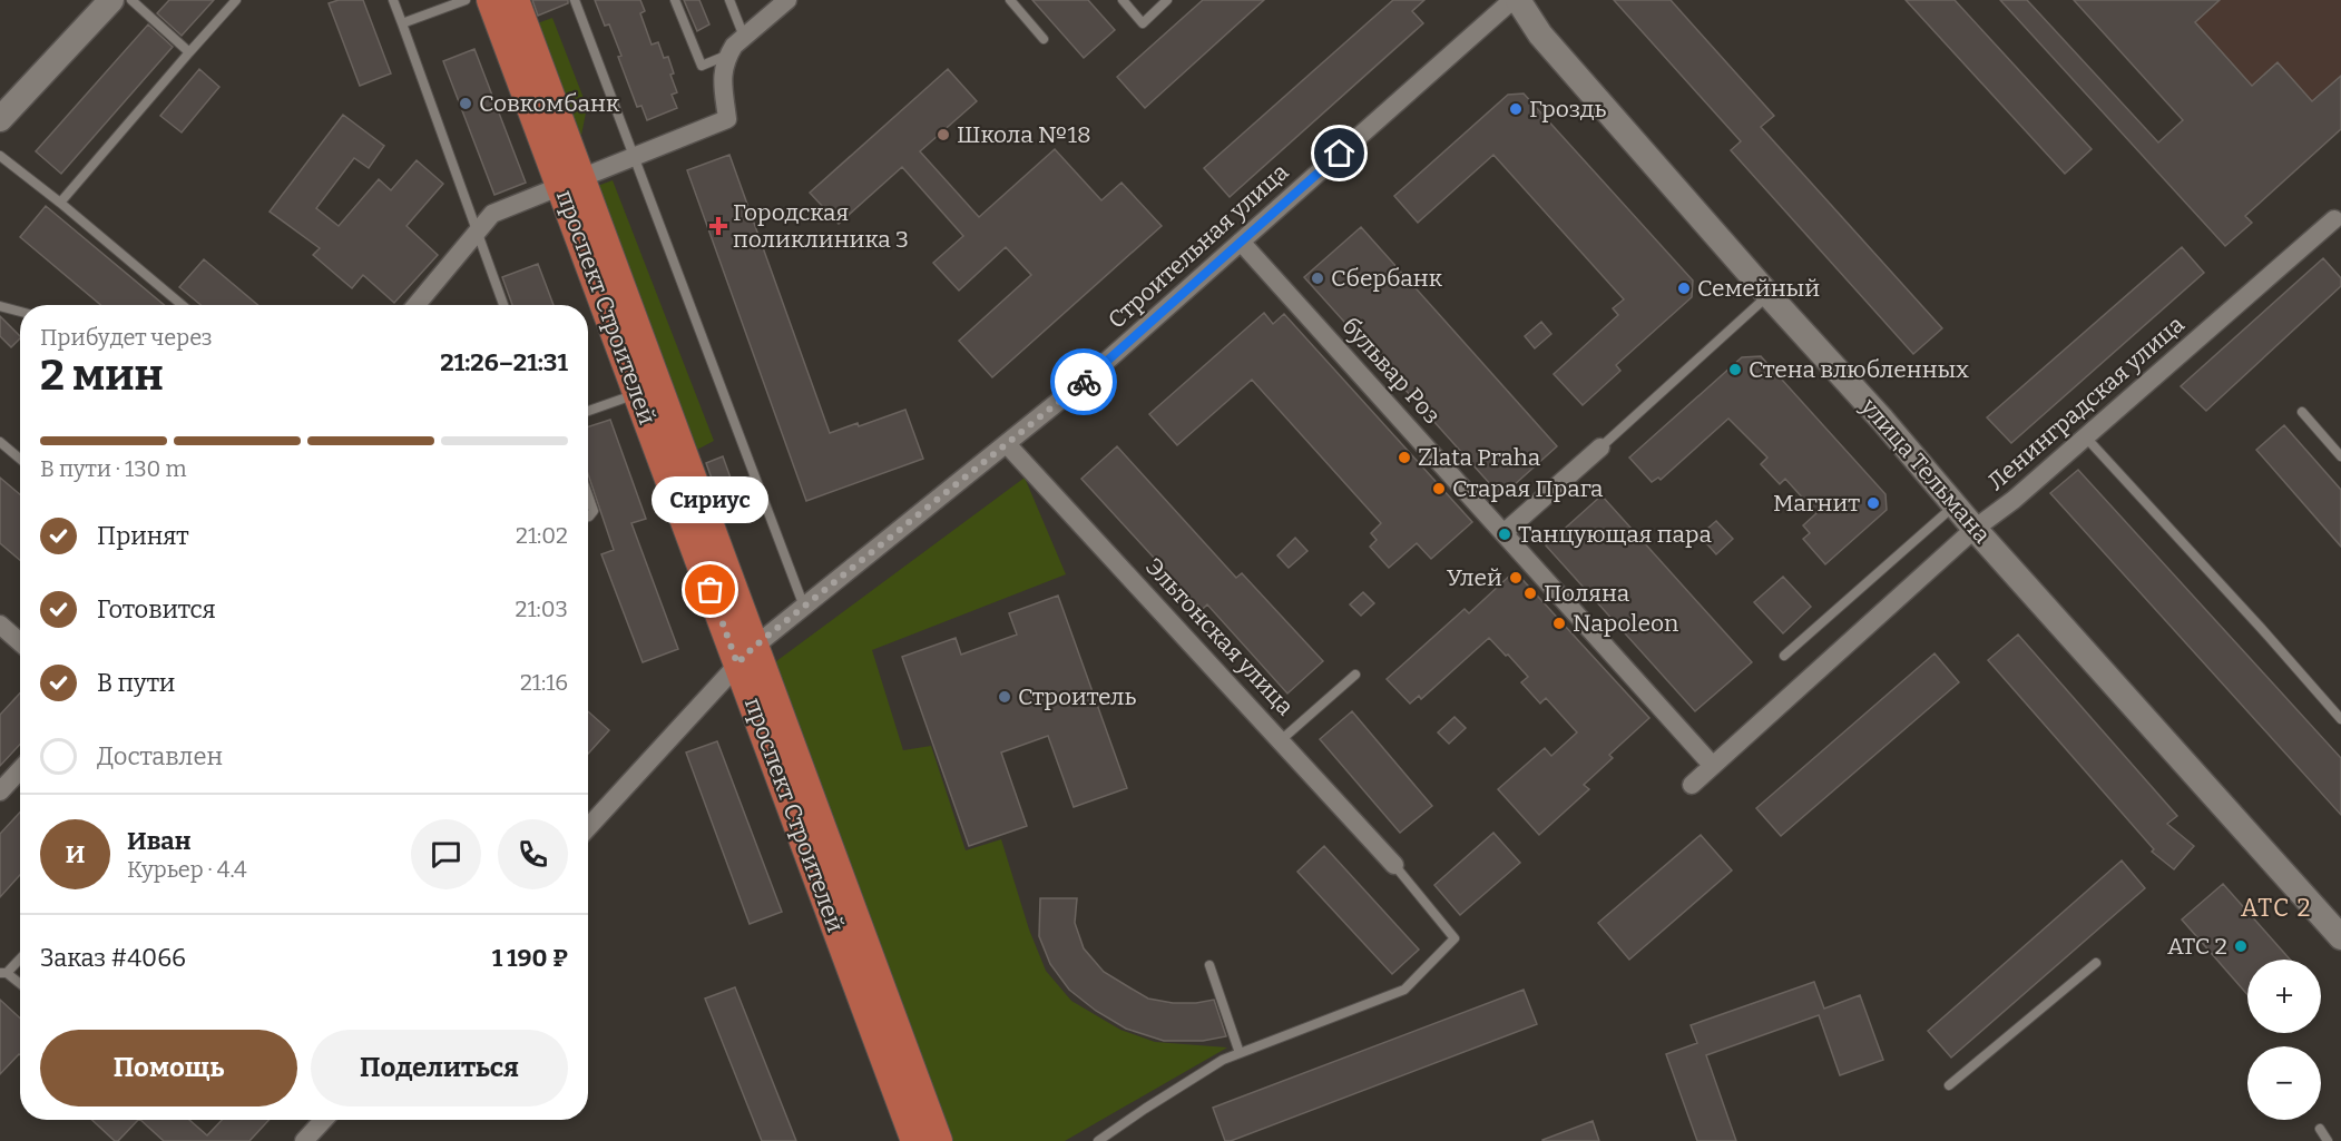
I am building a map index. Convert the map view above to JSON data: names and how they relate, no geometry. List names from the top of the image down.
{
  "streets": {
    "main road": ["проспект Строителей"],
    "street": [
      "Строительная улица",
      "бульвар Роз",
      "Ленинградская улица",
      "улица Тельмана",
      "Эльтонская улица"
    ]
  },
  "crossings": [
    ["Строительная улица", "проспект Строителей"],
    ["Строительная улица", "бульвар Роз"],
    ["Строительная улица", "Эльтонская улица"],
    ["бульвар Роз", "Ленинградская улица"],
    ["Ленинградская улица", "улица Тельмана"]
  ],
  "districts": ["АТС 2"],
  "places": {
    "other": [
      "Совкомбанк",
      "Гроздь",
      "Школа №18",
      "Сбербанк",
      "Семейный",
      "Стена влюбленных",
      "Zlata Praha",
      "Старая Прага",
      "Магнит",
      "Танцующая пара",
      "Улей",
      "Сириус",
      "Поляна",
      "Napoleon",
      "Строитель",
      "АТС 2"
    ],
    "health": ["Городская поликлиника 3"]
  },
  "page": {
    "heading": ["2 мин", "Прибудет через", "21:26–21:31"],
    "panel": [
      "Иван",
      "Курьер · 4.4",
      "Заказ #4066",
      "1 190 ₽"
    ],
    "bar": "В пути · 130 m",
    "bubble": "Сириус",
    "list": [
      ["Принят", "21:02"],
      ["Готовится", "21:03"],
      ["В пути", "21:16"],
      "Доставлен"
    ],
    "round": "И",
    "map_buttons": ["+", "−"],
    "buttons": ["Помощь", "Поделиться"]
  }
}
